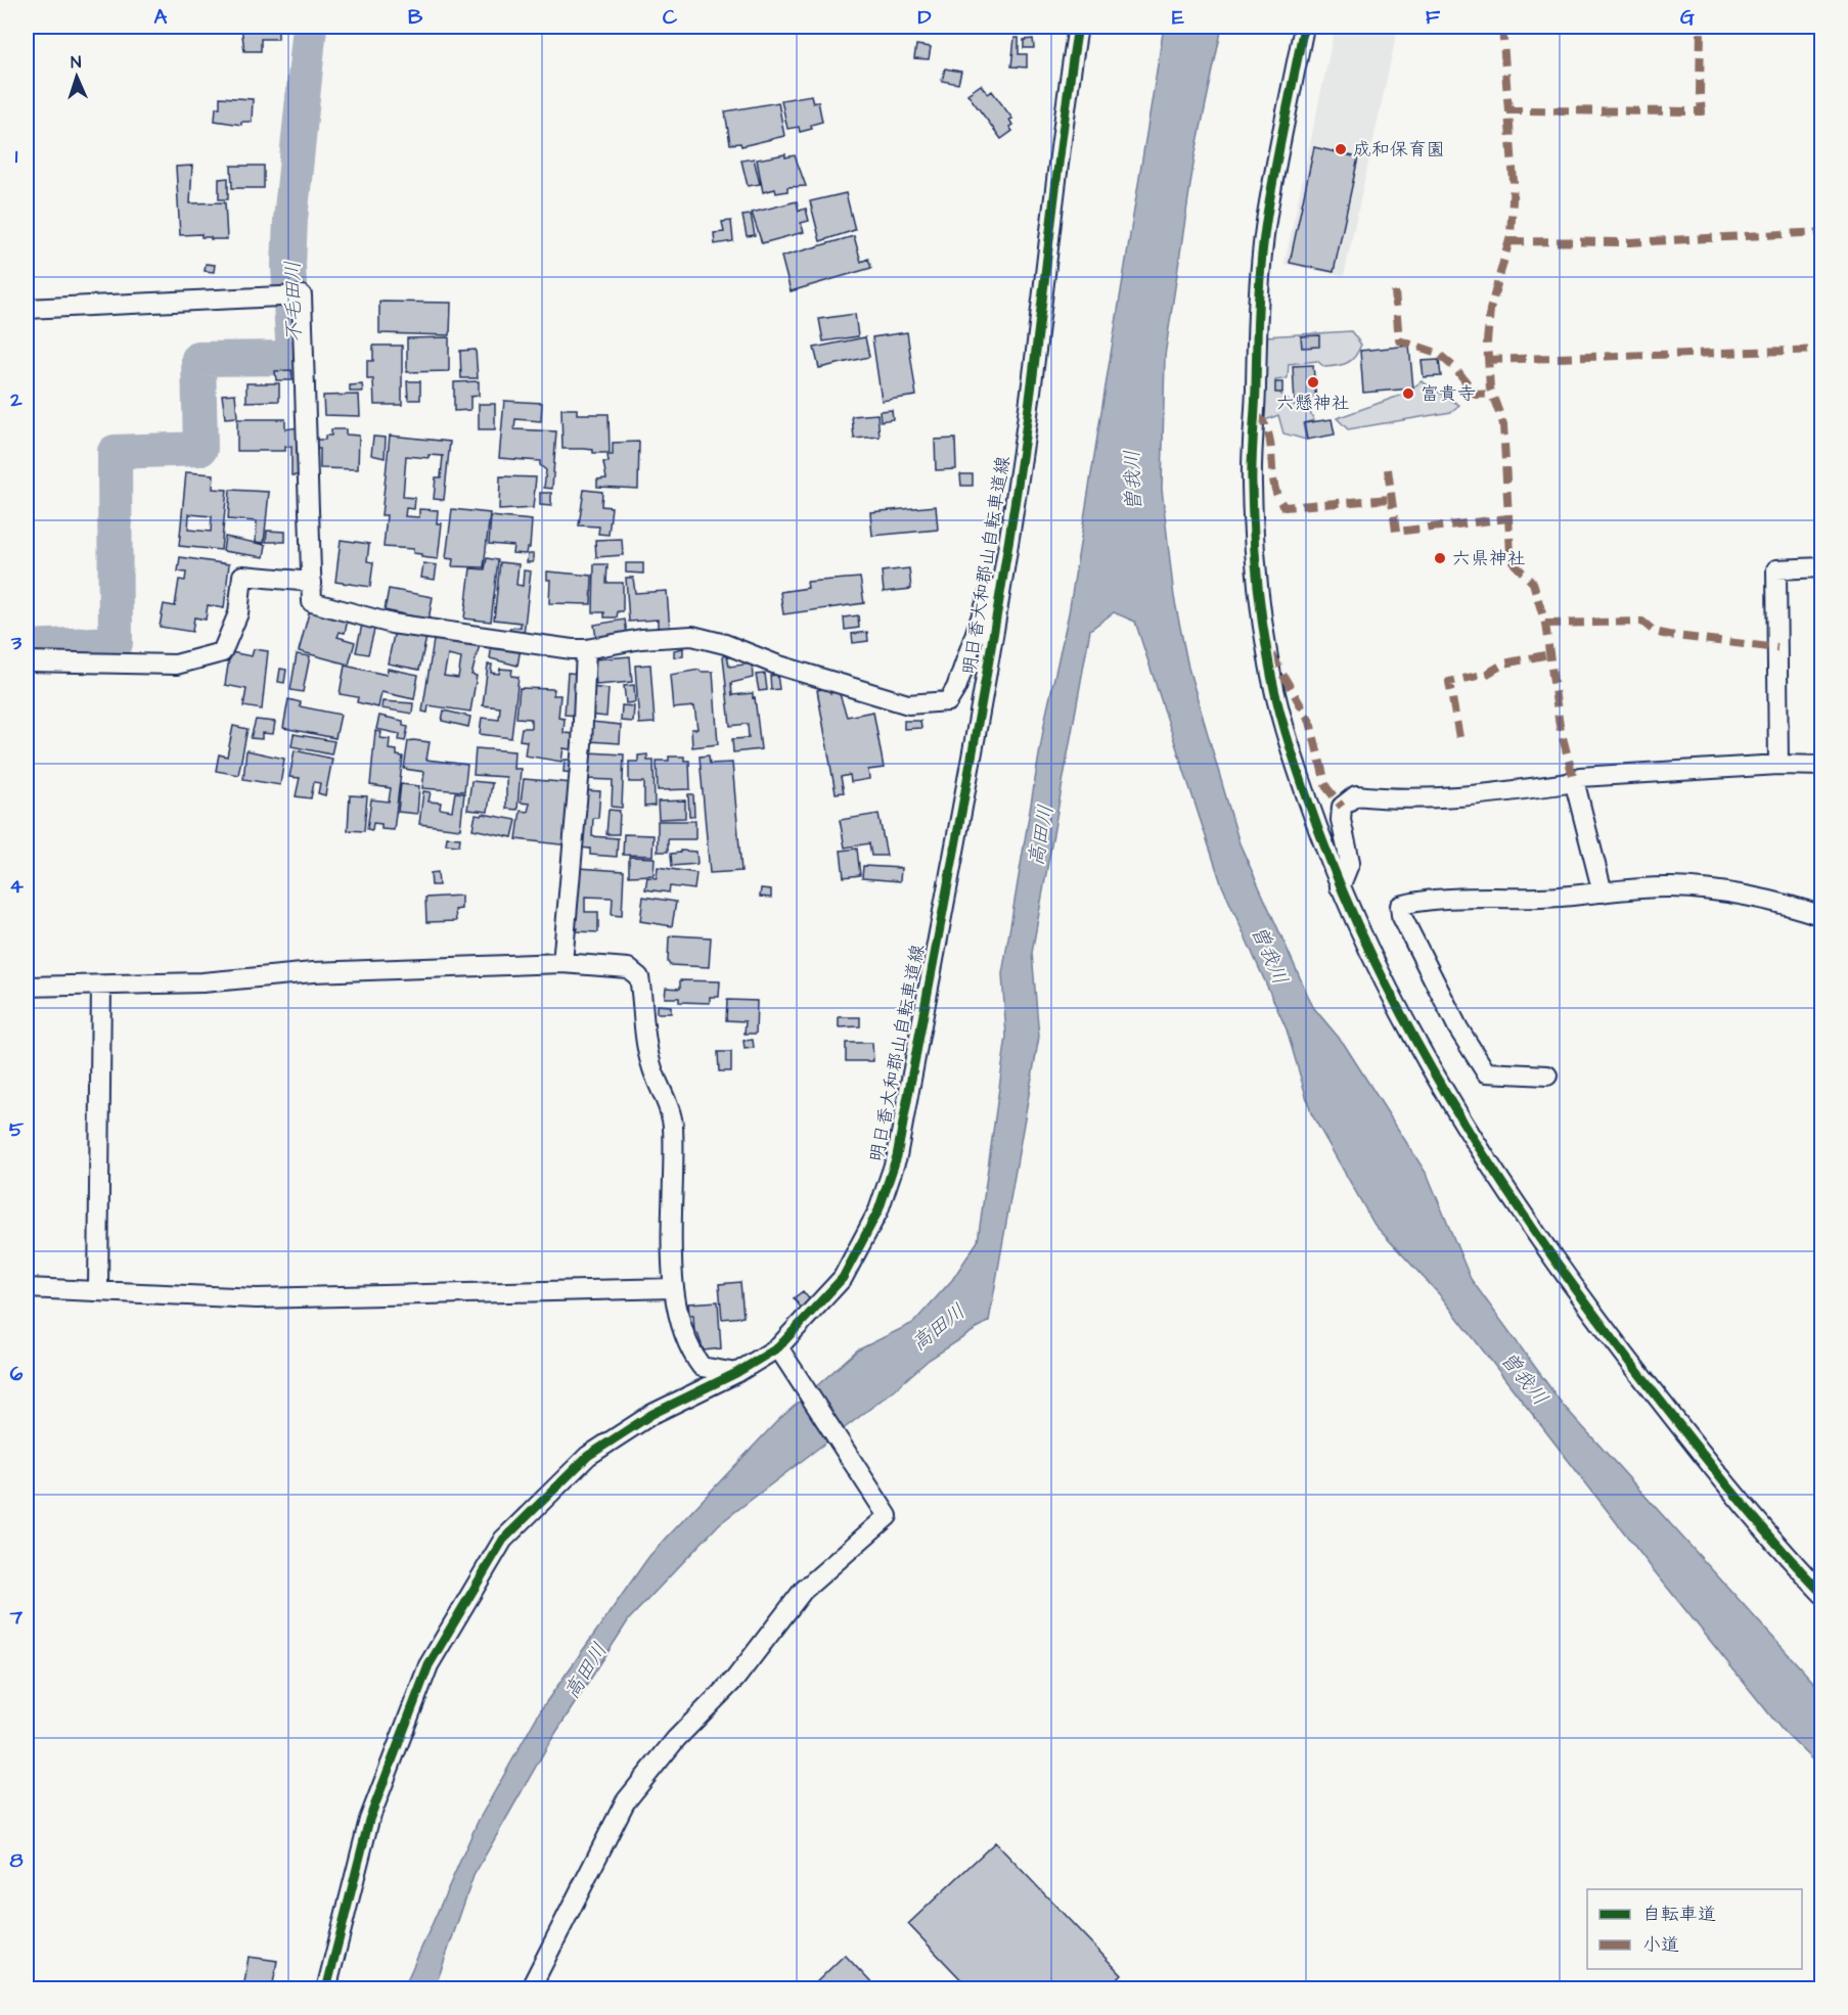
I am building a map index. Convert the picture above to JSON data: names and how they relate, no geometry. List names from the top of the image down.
{
  "streets": {
    "street": ["明日香大和郡山自転車道線"]
  },
  "water": ["不毛田川", "曽我川", "高田川"],
  "places": [
    "成和保育園",
    "六懸神社",
    "富貴寺",
    "六県神社"
  ],
  "legend": ["自転車道", "小道"],
  "north": "top",
  "grid": {
    "columns": [
      "A",
      "B",
      "C",
      "D",
      "E",
      "F",
      "G"
    ],
    "rows": [
      "1",
      "2",
      "3",
      "4",
      "5",
      "6",
      "7",
      "8"
    ]
  }
}
